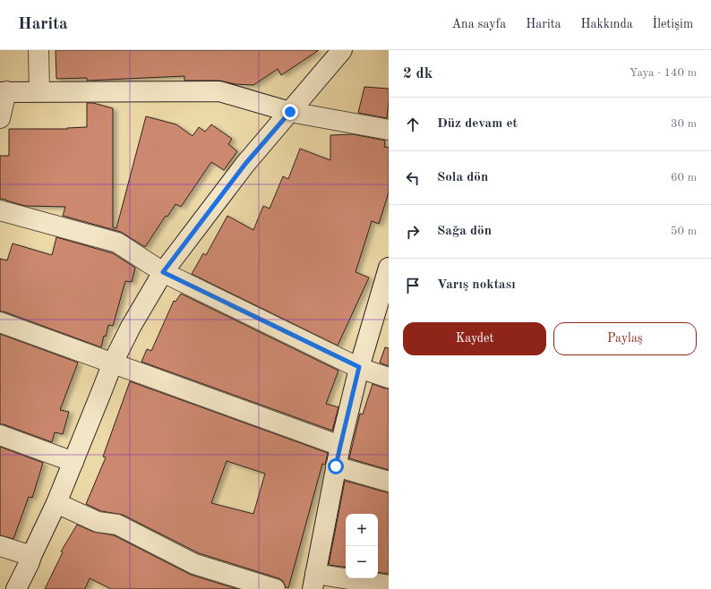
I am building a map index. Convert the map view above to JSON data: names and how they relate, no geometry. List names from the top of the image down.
{
  "page": {
    "header": "Harita",
    "nav": [
      "Ana sayfa",
      "Harita",
      "Hakkında",
      "İletişim"
    ],
    "heading": ["2 dk", "Yaya · 140 m"],
    "list": [
      ["Düz devam et", "30 m"],
      ["Sola dön", "60 m"],
      ["Sağa dön", "50 m"],
      "Varış noktası"
    ],
    "buttons": ["Kaydet", "Paylaş"],
    "map_buttons": ["+", "−"]
  }
}
